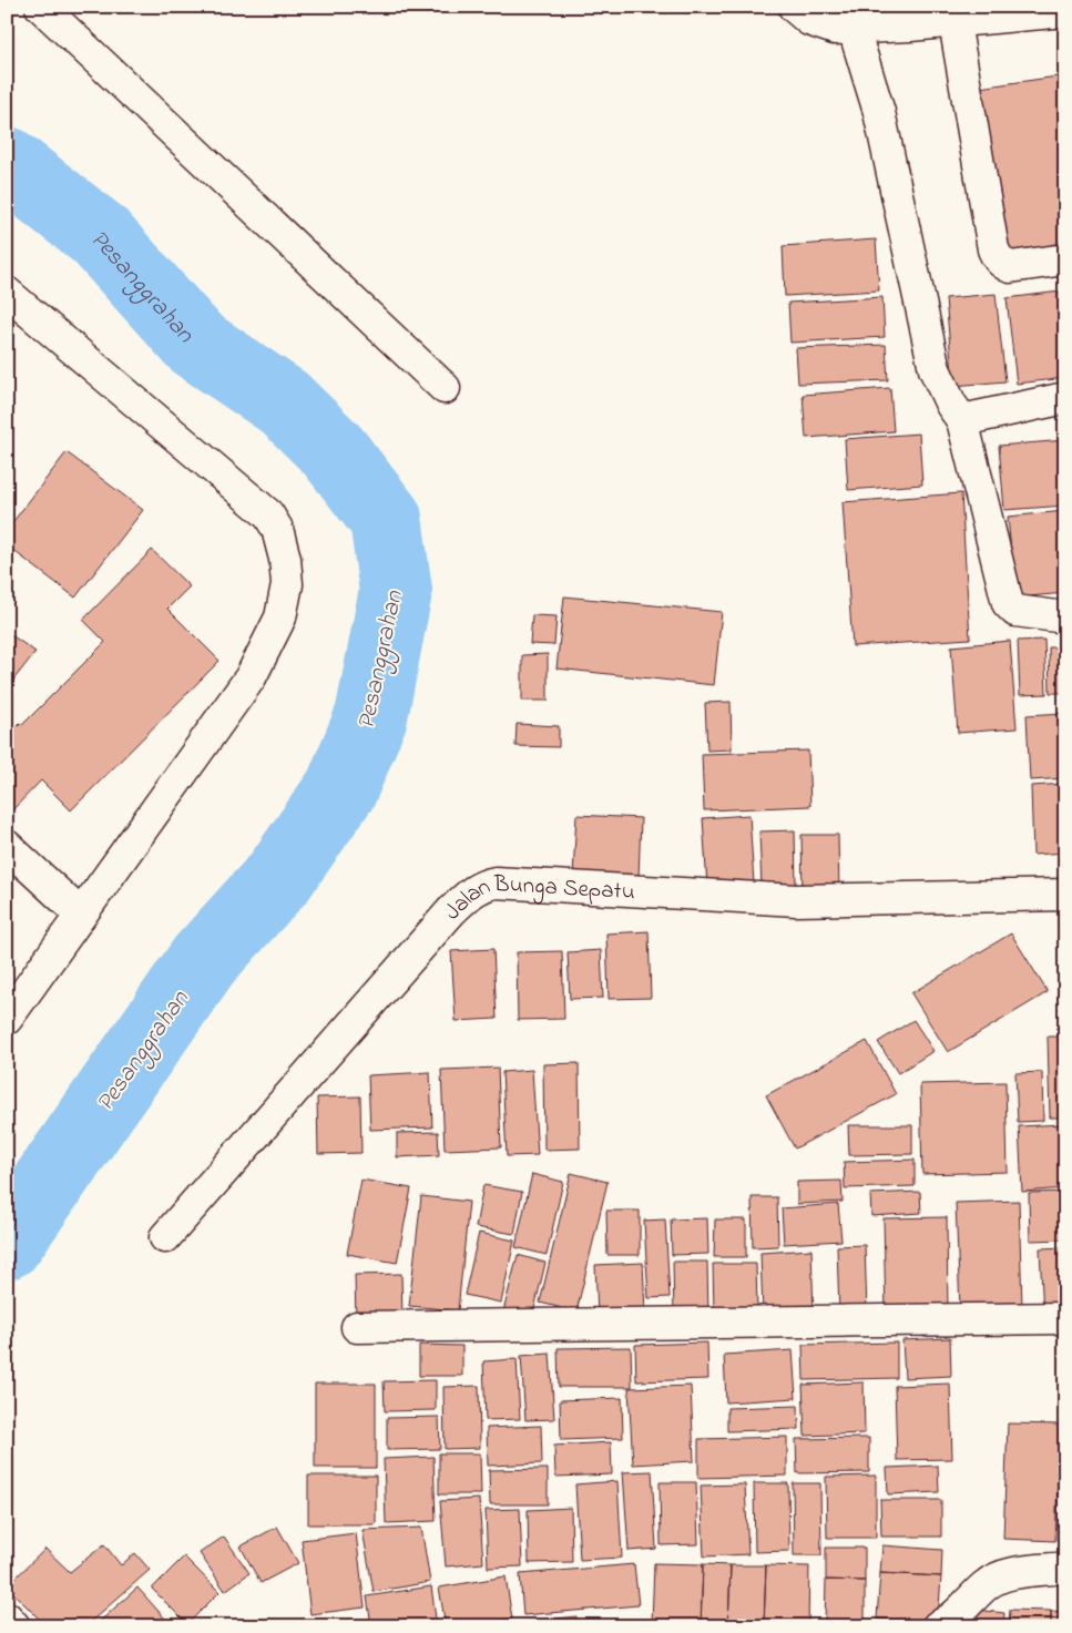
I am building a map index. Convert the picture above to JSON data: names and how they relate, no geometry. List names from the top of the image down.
{
  "streets": {
    "street": ["Jalan Bunga Sepatu"]
  },
  "water": ["Pesanggrahan"]
}
